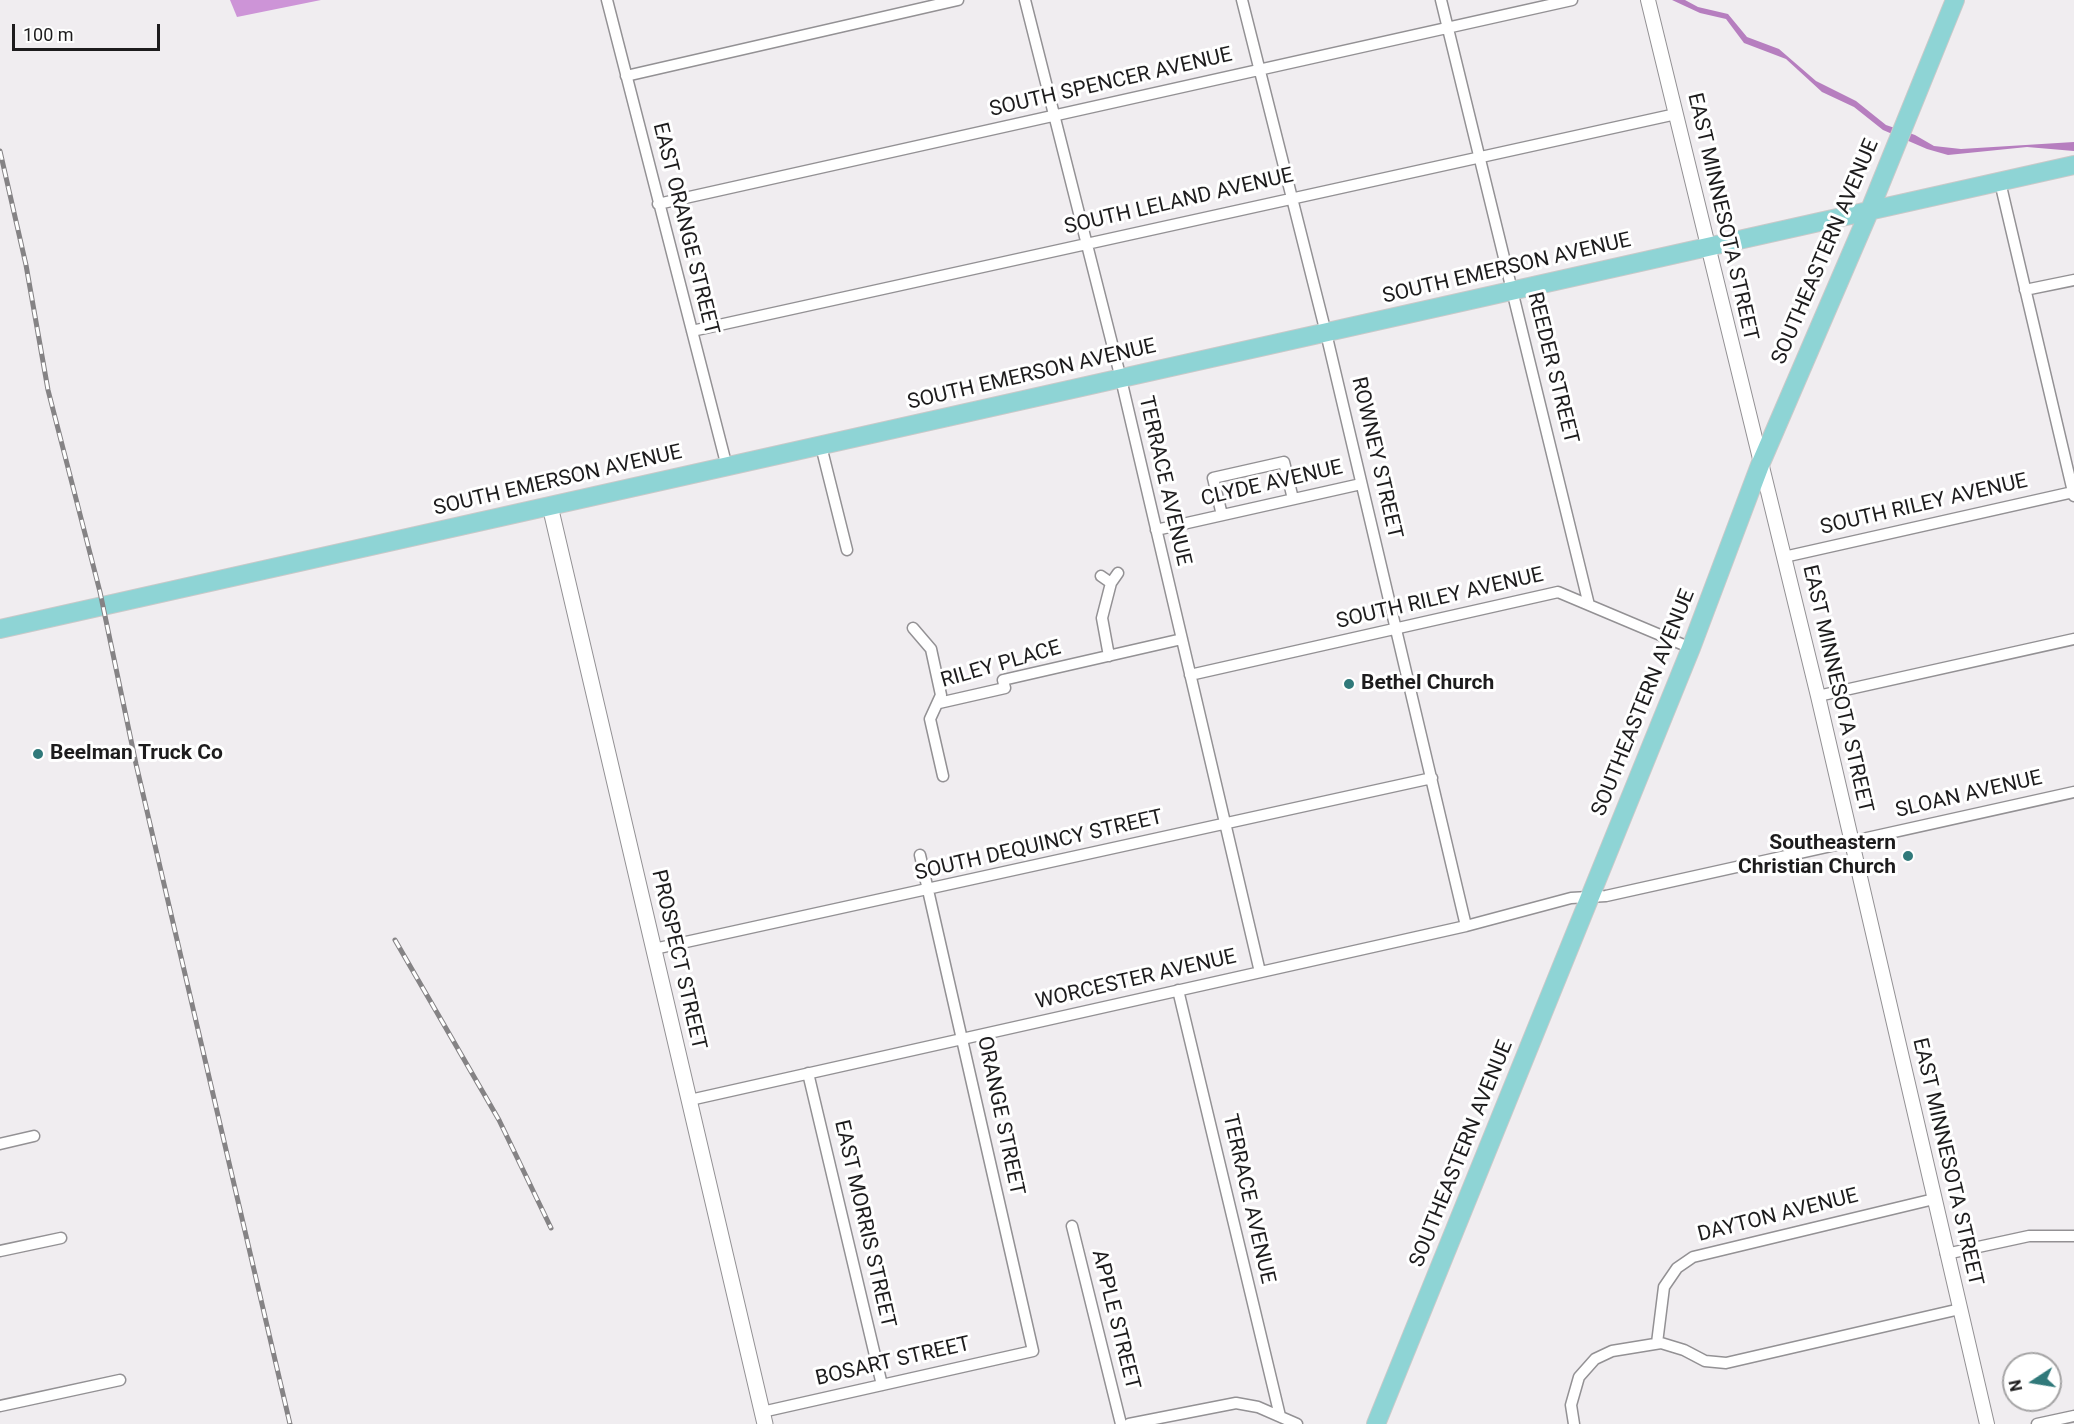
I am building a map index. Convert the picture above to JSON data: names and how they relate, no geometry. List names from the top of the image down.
{
  "streets": {
    "main road": ["SOUTHEASTERN AVENUE", "SOUTH EMERSON AVENUE", "PROSPECT STREET"],
    "street": [
      "SOUTH SPENCER AVENUE",
      "SOUTH LELAND AVENUE",
      "EAST MINNESOTA STREET",
      "EAST ORANGE STREET",
      "REEDER STREET",
      "ROWNEY STREET",
      "TERRACE AVENUE",
      "CLYDE AVENUE",
      "SOUTH RILEY AVENUE",
      "RILEY PLACE",
      "SLOAN AVENUE",
      "SOUTH DEQUINCY STREET",
      "WORCESTER AVENUE",
      "ORANGE STREET",
      "DAYTON AVENUE",
      "EAST MORRIS STREET",
      "APPLE STREET",
      "BOSART STREET"
    ]
  },
  "crossings": [
    ["SOUTH SPENCER AVENUE", "EAST ORANGE STREET"],
    ["SOUTH SPENCER AVENUE", "REEDER STREET"],
    ["SOUTH SPENCER AVENUE", "ROWNEY STREET"],
    ["SOUTH SPENCER AVENUE", "TERRACE AVENUE"],
    ["SOUTH LELAND AVENUE", "EAST MINNESOTA STREET"],
    ["SOUTH LELAND AVENUE", "EAST ORANGE STREET"],
    ["SOUTH LELAND AVENUE", "REEDER STREET"],
    ["SOUTH LELAND AVENUE", "ROWNEY STREET"],
    ["SOUTH LELAND AVENUE", "TERRACE AVENUE"],
    ["EAST MINNESOTA STREET", "SOUTHEASTERN AVENUE"],
    ["EAST MINNESOTA STREET", "SOUTH EMERSON AVENUE"],
    ["EAST MINNESOTA STREET", "SOUTH RILEY AVENUE"],
    ["EAST MINNESOTA STREET", "SLOAN AVENUE"],
    ["EAST MINNESOTA STREET", "DAYTON AVENUE"],
    ["EAST ORANGE STREET", "SOUTH EMERSON AVENUE"],
    ["SOUTHEASTERN AVENUE", "SOUTH EMERSON AVENUE"],
    ["SOUTHEASTERN AVENUE", "SOUTH RILEY AVENUE"],
    ["SOUTHEASTERN AVENUE", "SLOAN AVENUE"],
    ["SOUTHEASTERN AVENUE", "WORCESTER AVENUE"],
    ["SOUTH EMERSON AVENUE", "REEDER STREET"],
    ["SOUTH EMERSON AVENUE", "ROWNEY STREET"],
    ["SOUTH EMERSON AVENUE", "TERRACE AVENUE"],
    ["SOUTH EMERSON AVENUE", "PROSPECT STREET"],
    ["REEDER STREET", "SOUTH RILEY AVENUE"],
    ["ROWNEY STREET", "CLYDE AVENUE"],
    ["ROWNEY STREET", "SOUTH RILEY AVENUE"],
    ["ROWNEY STREET", "SOUTH DEQUINCY STREET"],
    ["ROWNEY STREET", "WORCESTER AVENUE"],
    ["TERRACE AVENUE", "CLYDE AVENUE"],
    ["TERRACE AVENUE", "SOUTH RILEY AVENUE"],
    ["TERRACE AVENUE", "RILEY PLACE"],
    ["TERRACE AVENUE", "SOUTH DEQUINCY STREET"],
    ["TERRACE AVENUE", "WORCESTER AVENUE"],
    ["SLOAN AVENUE", "WORCESTER AVENUE"],
    ["SOUTH DEQUINCY STREET", "PROSPECT STREET"],
    ["SOUTH DEQUINCY STREET", "ORANGE STREET"],
    ["PROSPECT STREET", "WORCESTER AVENUE"],
    ["PROSPECT STREET", "BOSART STREET"],
    ["WORCESTER AVENUE", "ORANGE STREET"],
    ["WORCESTER AVENUE", "EAST MORRIS STREET"],
    ["ORANGE STREET", "BOSART STREET"],
    ["EAST MORRIS STREET", "BOSART STREET"]
  ],
  "places": ["Bethel Church", "Beelman Truck Co", "Southeastern Christian Church"],
  "scale_bar": "100 m",
  "north": "left"
}
